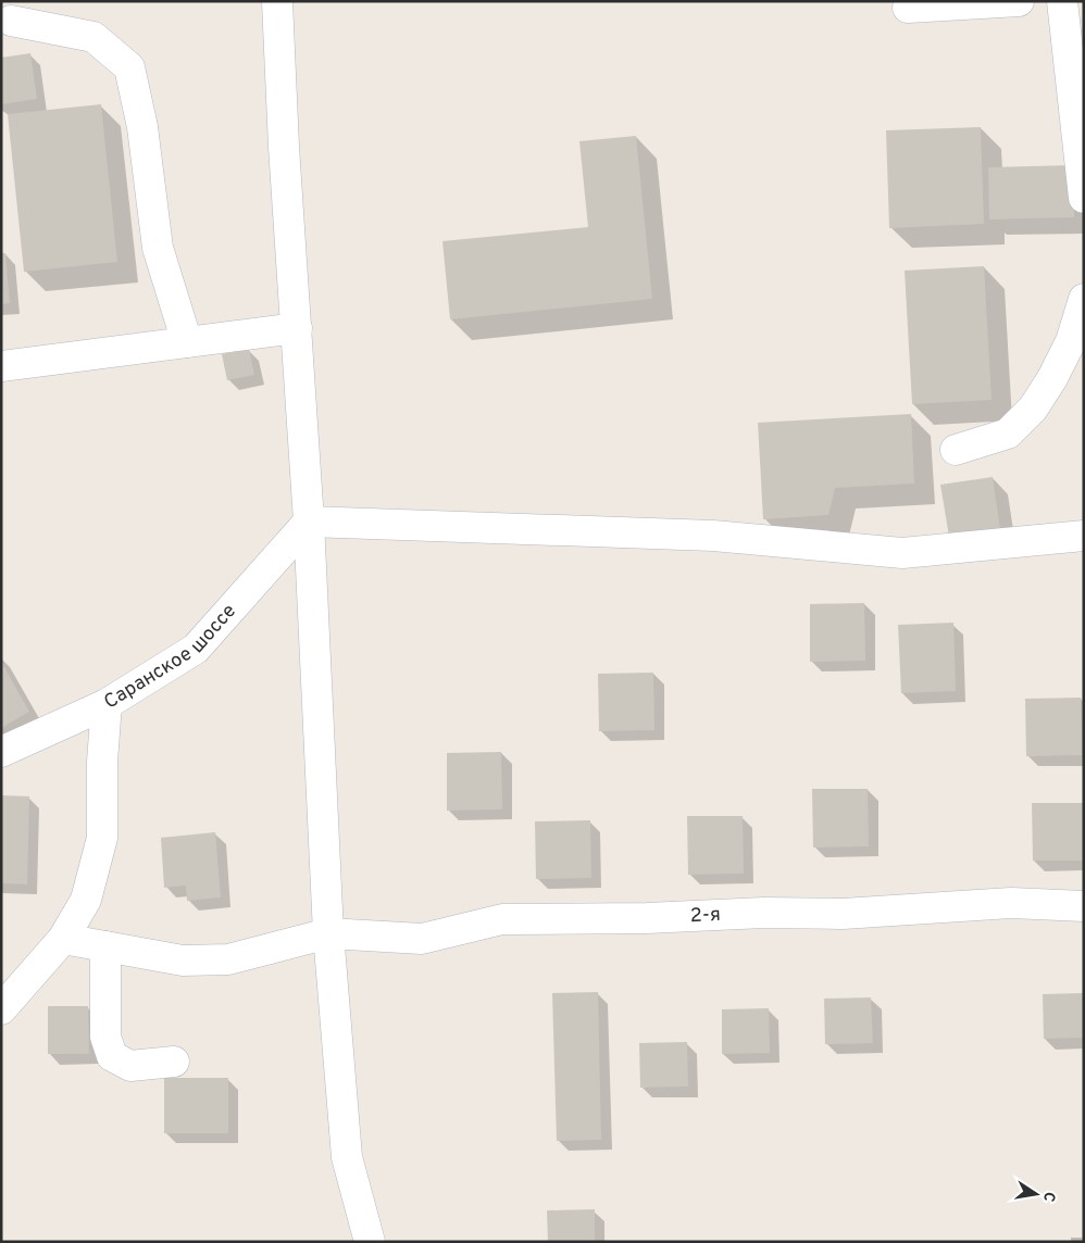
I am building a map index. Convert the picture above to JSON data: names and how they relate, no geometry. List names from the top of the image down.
{
  "streets": {
    "street": ["Саранское шоссе", "2-я"]
  },
  "north": "right"
}
